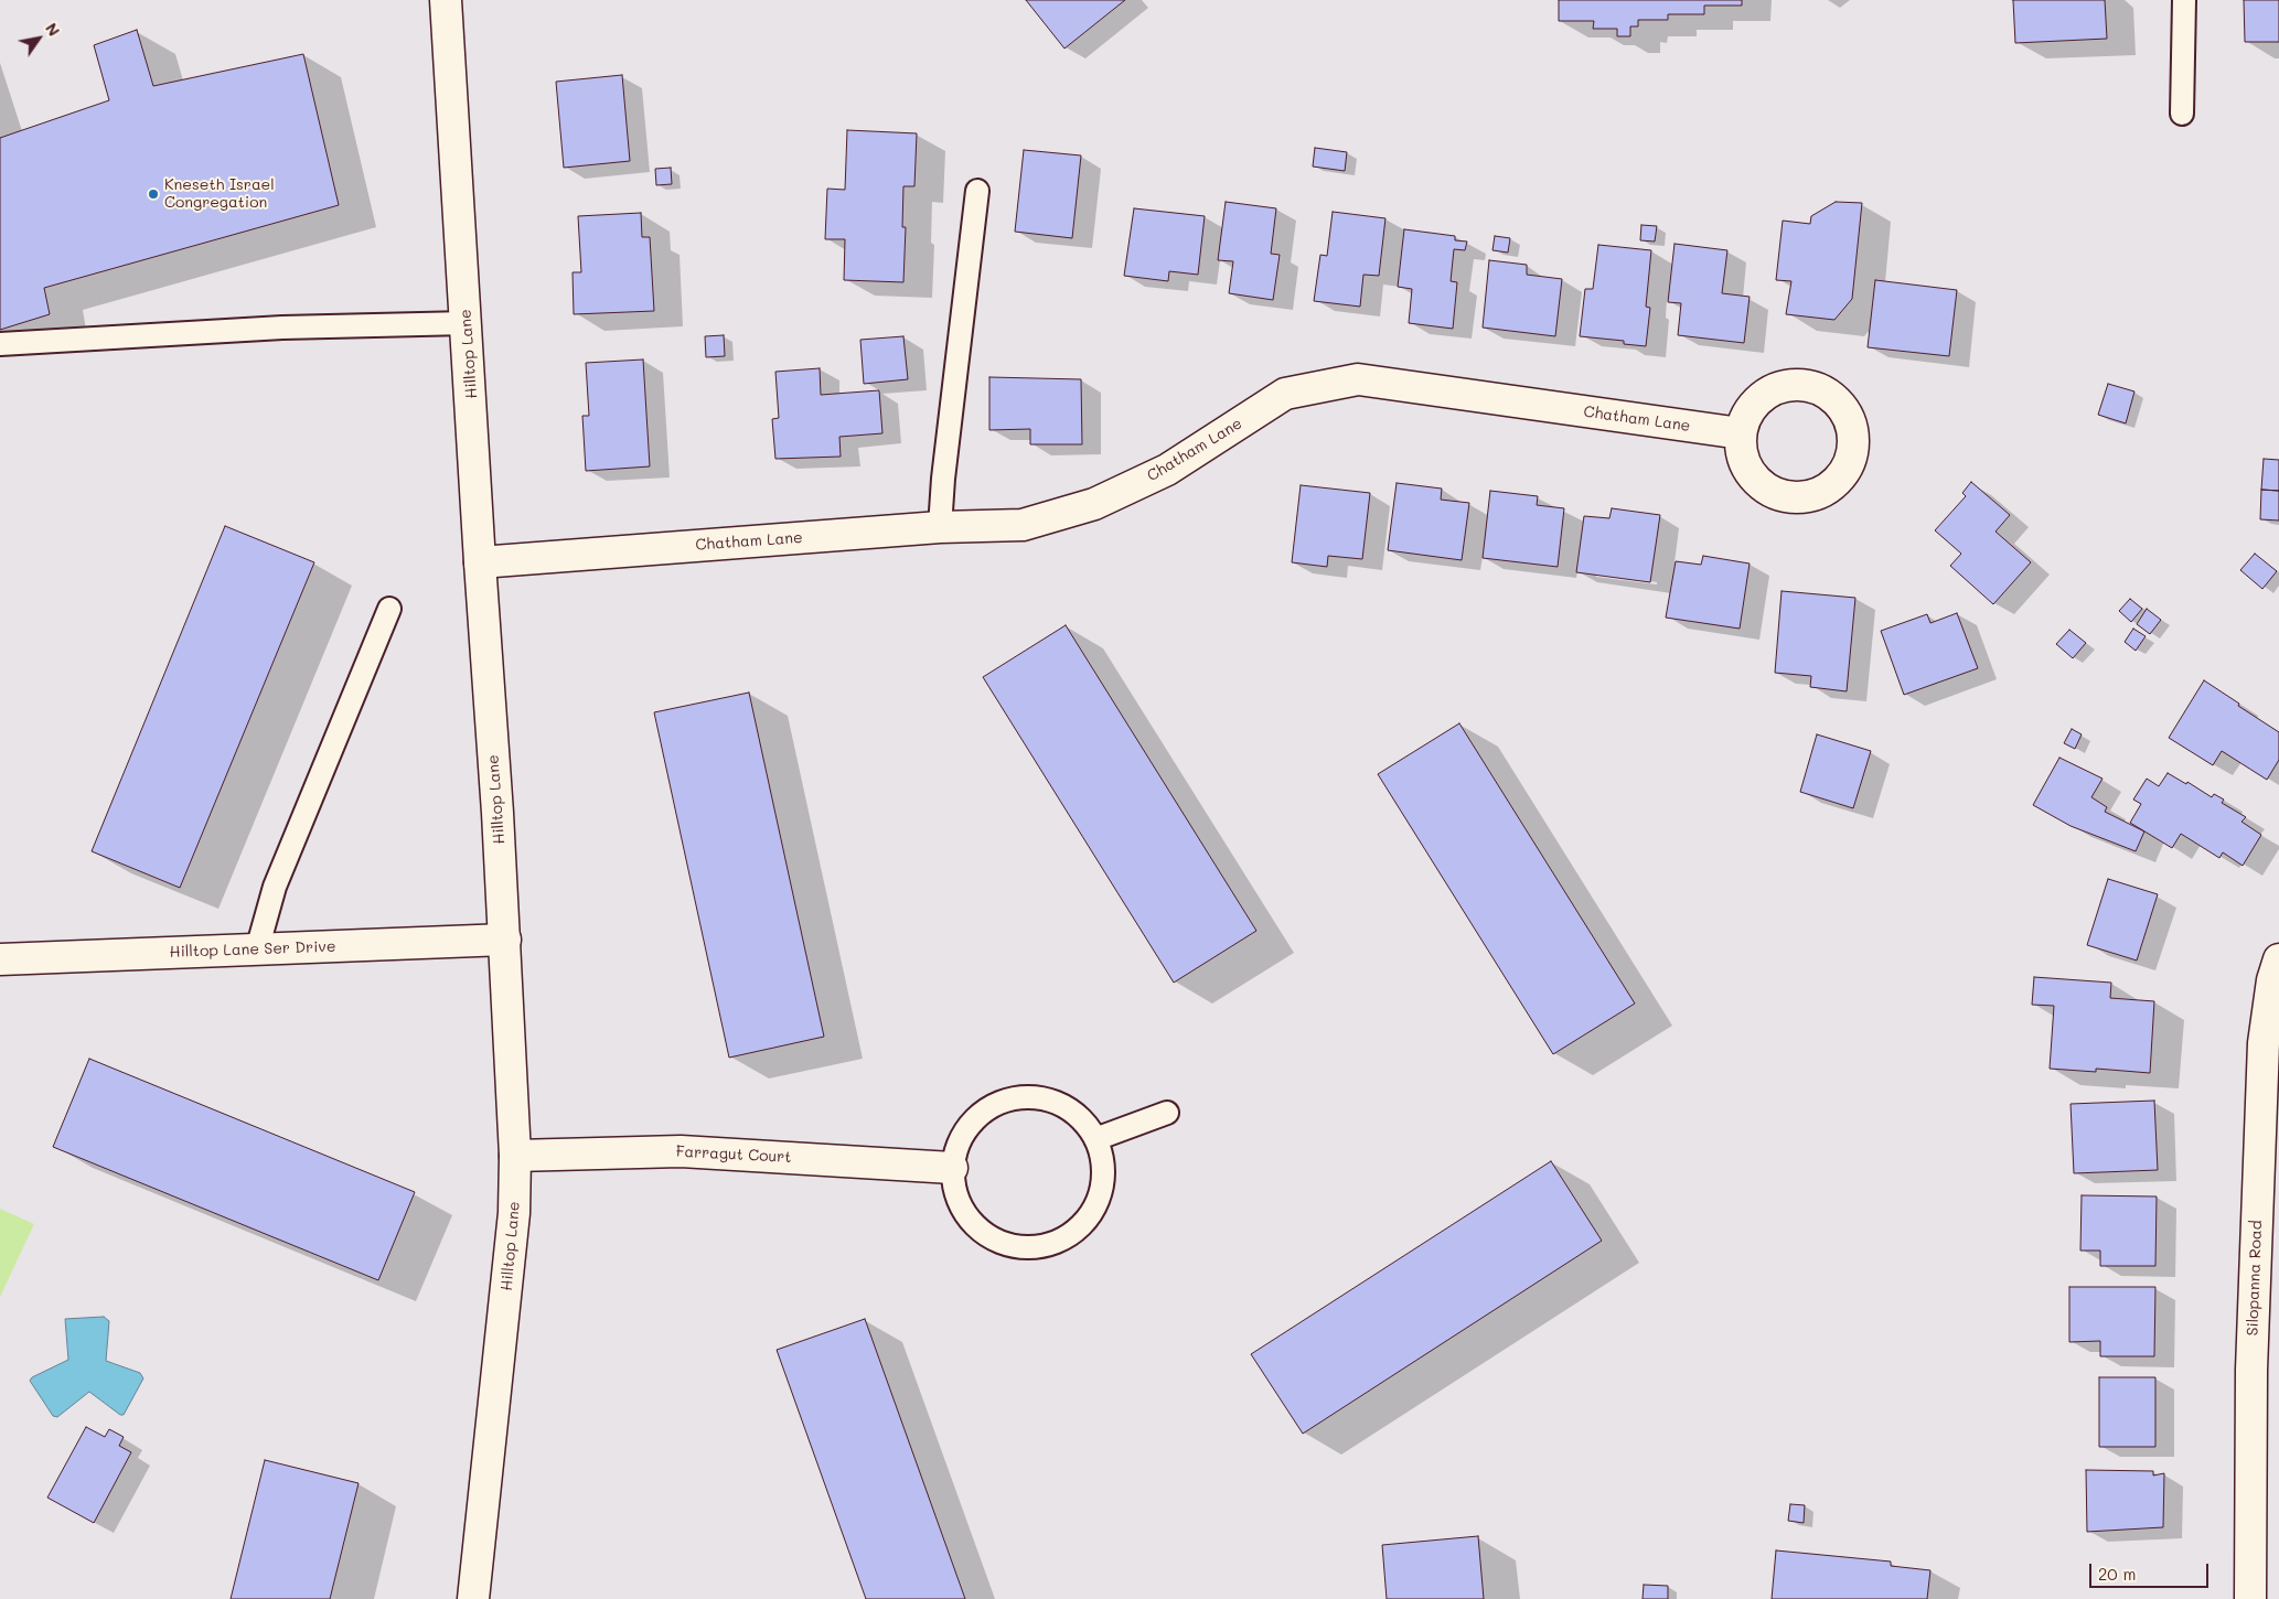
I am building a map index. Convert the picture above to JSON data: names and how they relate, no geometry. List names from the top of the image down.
{
  "streets": {
    "street": [
      "Hilltop Lane",
      "Chatham Lane",
      "Hilltop Lane Ser Drive",
      "Farragut Court",
      "Silopanna Road"
    ]
  },
  "crossings": [
    ["Hilltop Lane", "Chatham Lane"],
    ["Hilltop Lane", "Hilltop Lane Ser Drive"],
    ["Hilltop Lane", "Farragut Court"]
  ],
  "places": ["Kneseth Israel Congregation"],
  "scale_bar": "20 m",
  "north": "top right"
}
